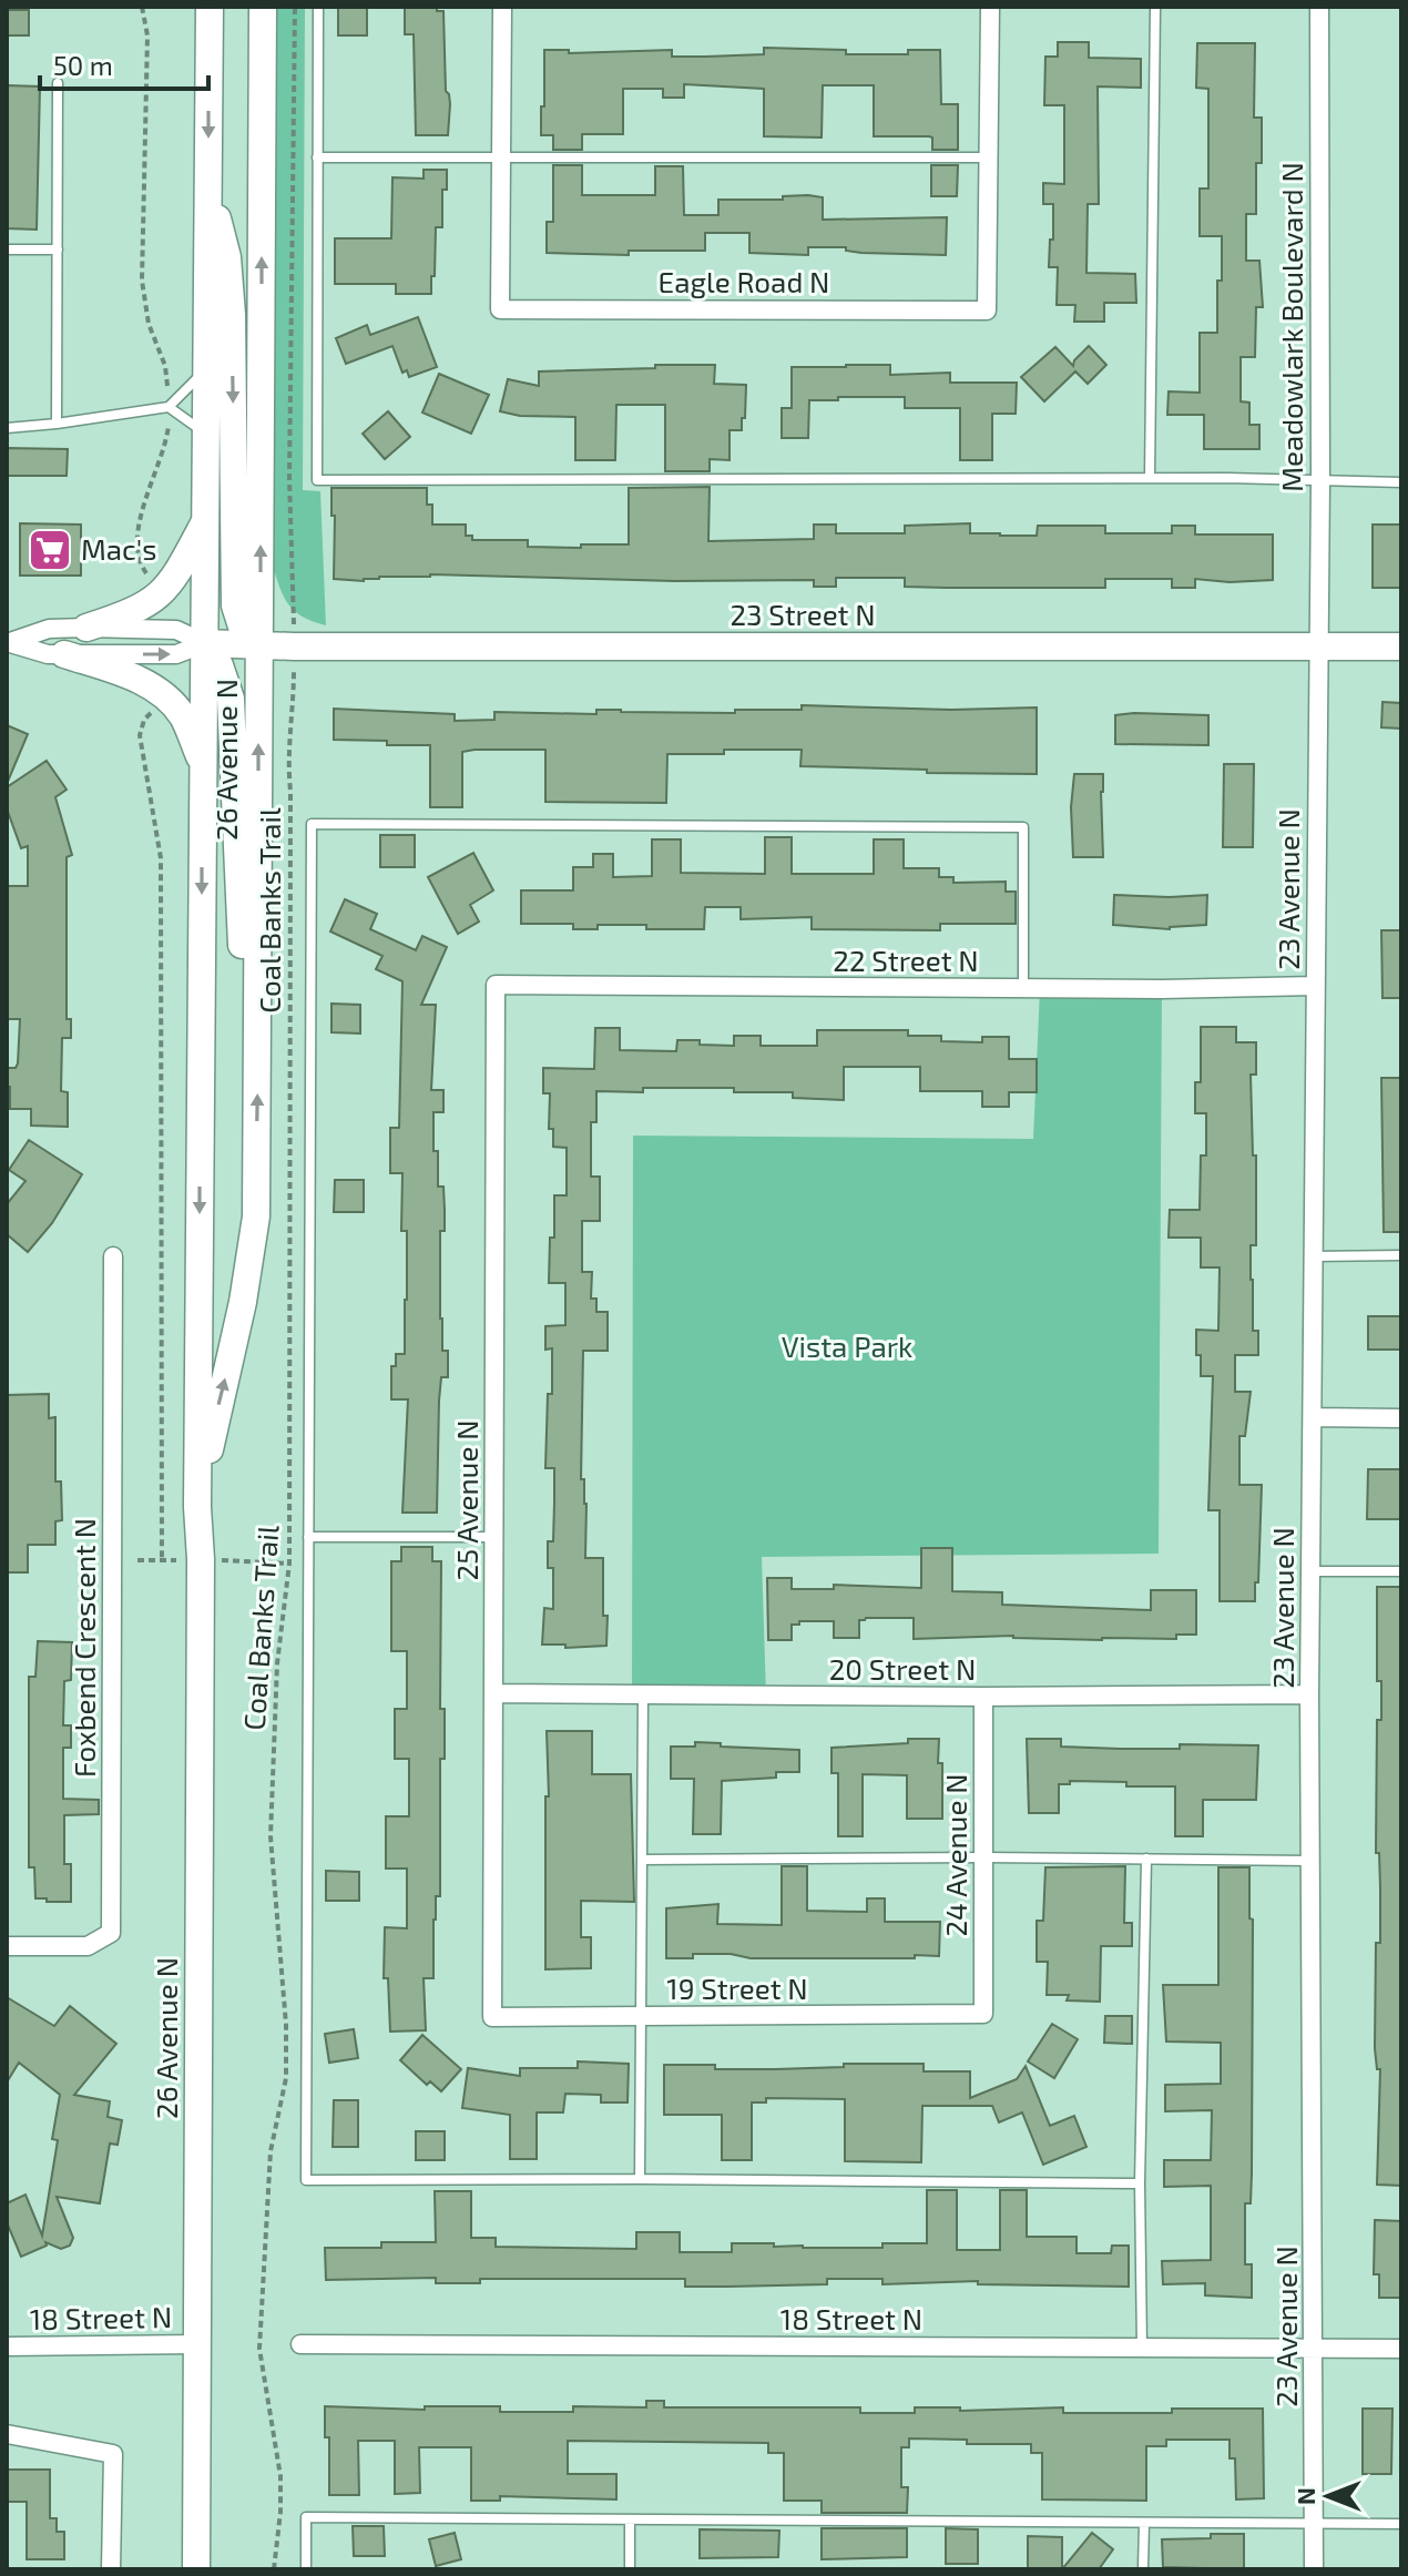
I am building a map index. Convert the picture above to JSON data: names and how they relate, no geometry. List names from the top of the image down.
{
  "streets": {
    "main road": ["23 Street N", "26 Avenue N"],
    "street": [
      "Eagle Road N",
      "Meadowlark Boulevard N",
      "23 Avenue N",
      "22 Street N",
      "25 Avenue N",
      "Foxbend Crescent N",
      "20 Street N",
      "24 Avenue N",
      "19 Street N",
      "18 Street N"
    ],
    "path": ["Coal Banks Trail"]
  },
  "crossings": [
    ["Meadowlark Boulevard N", "23 Street N"],
    ["Meadowlark Boulevard N", "23 Avenue N"],
    ["23 Street N", "26 Avenue N"],
    ["23 Street N", "23 Avenue N"],
    ["26 Avenue N", "18 Street N"],
    ["23 Avenue N", "22 Street N"],
    ["23 Avenue N", "20 Street N"],
    ["23 Avenue N", "18 Street N"],
    ["22 Street N", "25 Avenue N"],
    ["25 Avenue N", "20 Street N"],
    ["25 Avenue N", "19 Street N"],
    ["20 Street N", "24 Avenue N"],
    ["24 Avenue N", "19 Street N"]
  ],
  "parks": ["Vista Park"],
  "places": {
    "supermarket": ["Mac's"]
  },
  "scale_bar": "50 m",
  "north": "left"
}
